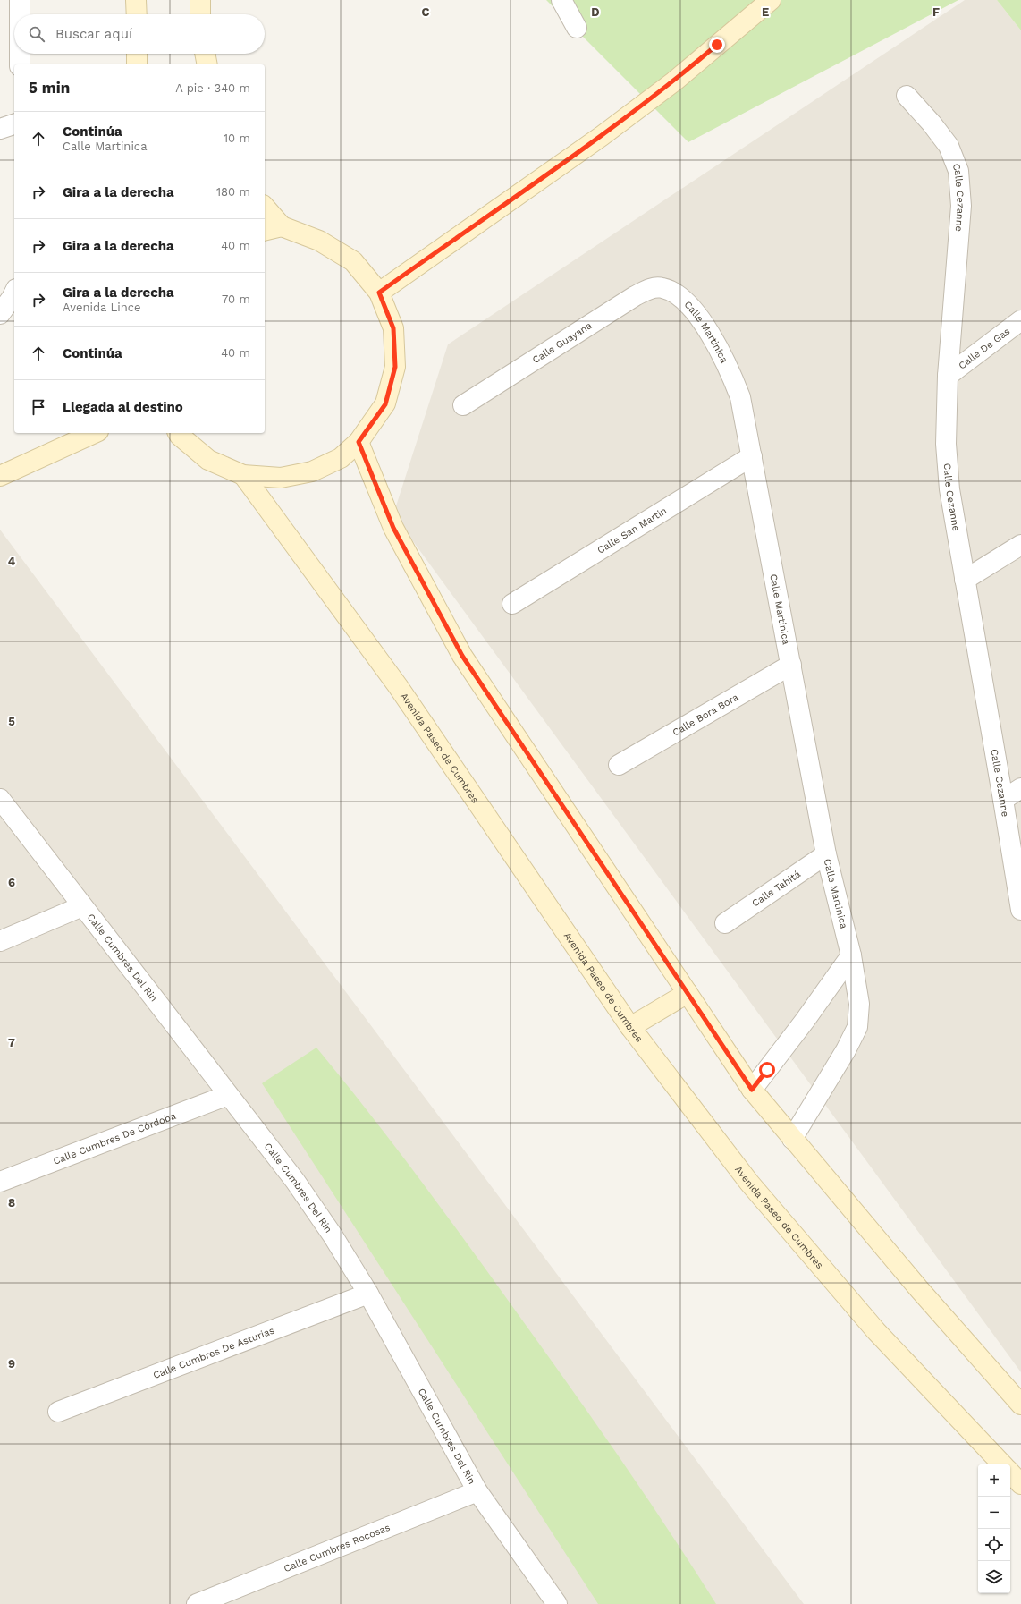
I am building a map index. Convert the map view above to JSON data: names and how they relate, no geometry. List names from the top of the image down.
{
  "streets": {
    "street": [
      "Calle Cezanne",
      "Calle Martinica",
      "Calle Guayana",
      "Calle De Gas",
      "Calle San Martin",
      "Calle Bora Bora",
      "Avenida Paseo de Cumbres",
      "Calle Tahitá",
      "Calle Cumbres Del Rin",
      "Calle Cumbres De Córdoba",
      "Calle Cumbres De Asturias",
      "Calle Cumbres Rocosas"
    ]
  },
  "crossings": [
    ["Calle Cezanne", "Calle De Gas"],
    ["Calle Martinica", "Calle Guayana"],
    ["Calle Martinica", "Calle San Martin"],
    ["Calle Martinica", "Calle Bora Bora"],
    ["Calle Martinica", "Calle Tahitá"],
    ["Calle Cumbres Del Rin", "Calle Cumbres De Córdoba"],
    ["Calle Cumbres Del Rin", "Calle Cumbres De Asturias"],
    ["Calle Cumbres Del Rin", "Calle Cumbres Rocosas"]
  ],
  "page": {
    "search": "Buscar aquí",
    "heading": ["5 min", "A pie · 340 m"],
    "list": [
      ["Continúa", "Calle Martinica", "10 m"],
      ["Gira a la derecha", "180 m"],
      ["Gira a la derecha", "40 m"],
      ["Gira a la derecha", "Avenida Lince", "70 m"],
      ["Continúa", "40 m"],
      "Llegada al destino"
    ],
    "map_buttons": ["+", "−"]
  },
  "grid": {
    "columns": [
      "C",
      "D",
      "E",
      "F"
    ],
    "rows": [
      "4",
      "5",
      "6",
      "7",
      "8",
      "9"
    ]
  }
}
